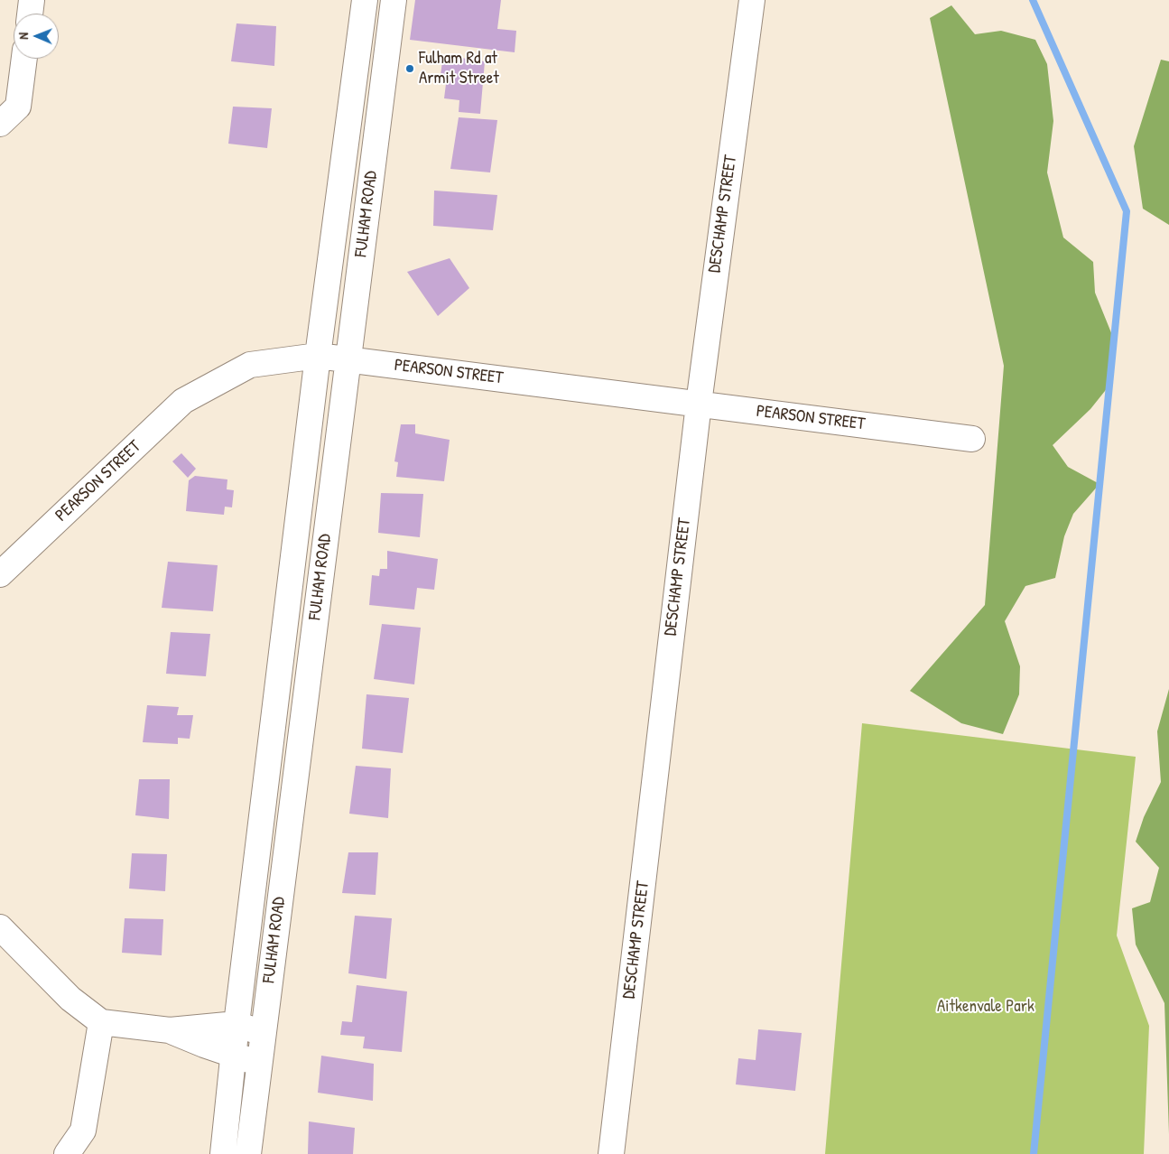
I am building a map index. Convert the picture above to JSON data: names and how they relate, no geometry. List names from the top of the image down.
{
  "streets": {
    "street": ["FULHAM ROAD", "DESCHAMP STREET", "PEARSON STREET"]
  },
  "crossings": [
    ["FULHAM ROAD", "PEARSON STREET"],
    ["DESCHAMP STREET", "PEARSON STREET"]
  ],
  "parks": ["Aitkenvale Park"],
  "places": ["Fulham Rd at Armit Street"],
  "north": "left"
}
